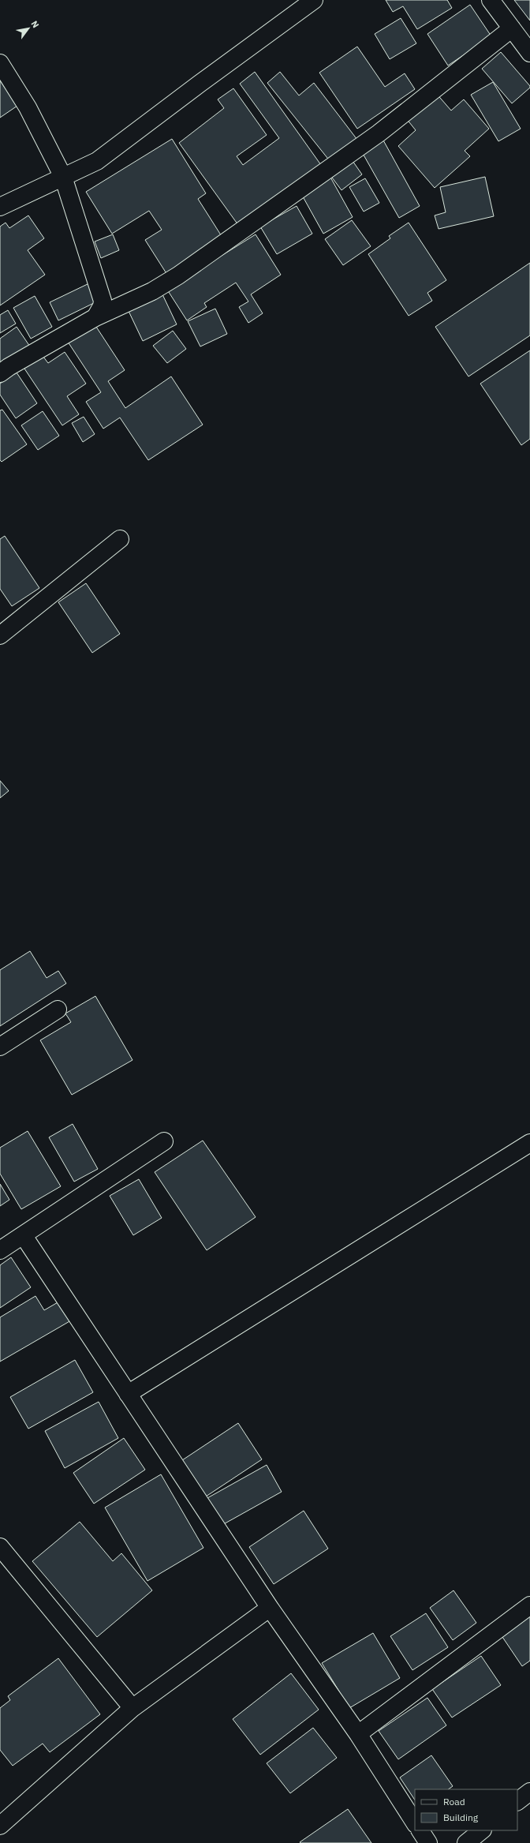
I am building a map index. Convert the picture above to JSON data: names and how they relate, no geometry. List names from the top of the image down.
{
  "legend": ["Road", "Building"],
  "north": "top right"
}
